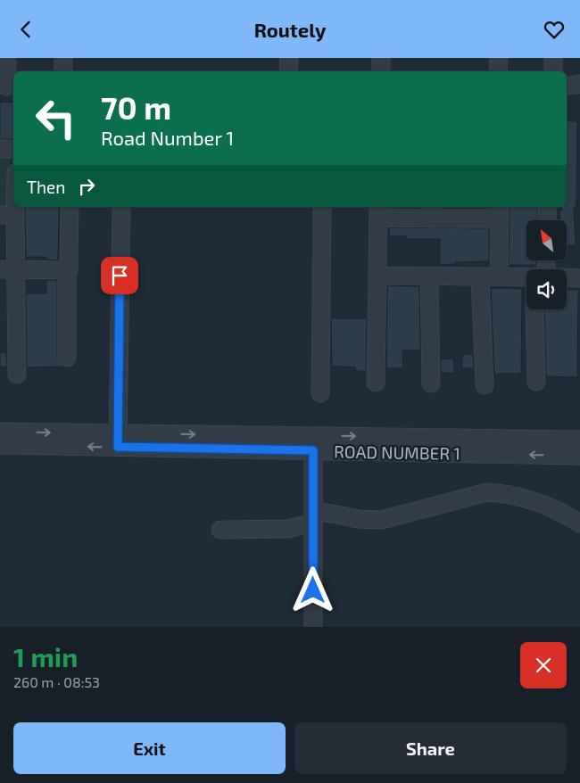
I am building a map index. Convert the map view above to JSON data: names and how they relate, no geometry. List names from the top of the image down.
{
  "streets": {
    "street": ["ROAD NUMBER 1"]
  },
  "north": "top left",
  "page": {
    "header": "Routely",
    "turn": ["70 m", "Road Number 1"],
    "then": "Then",
    "heading": ["1 min", "260 m · 08:53"],
    "buttons": ["Exit", "Share"]
  }
}
